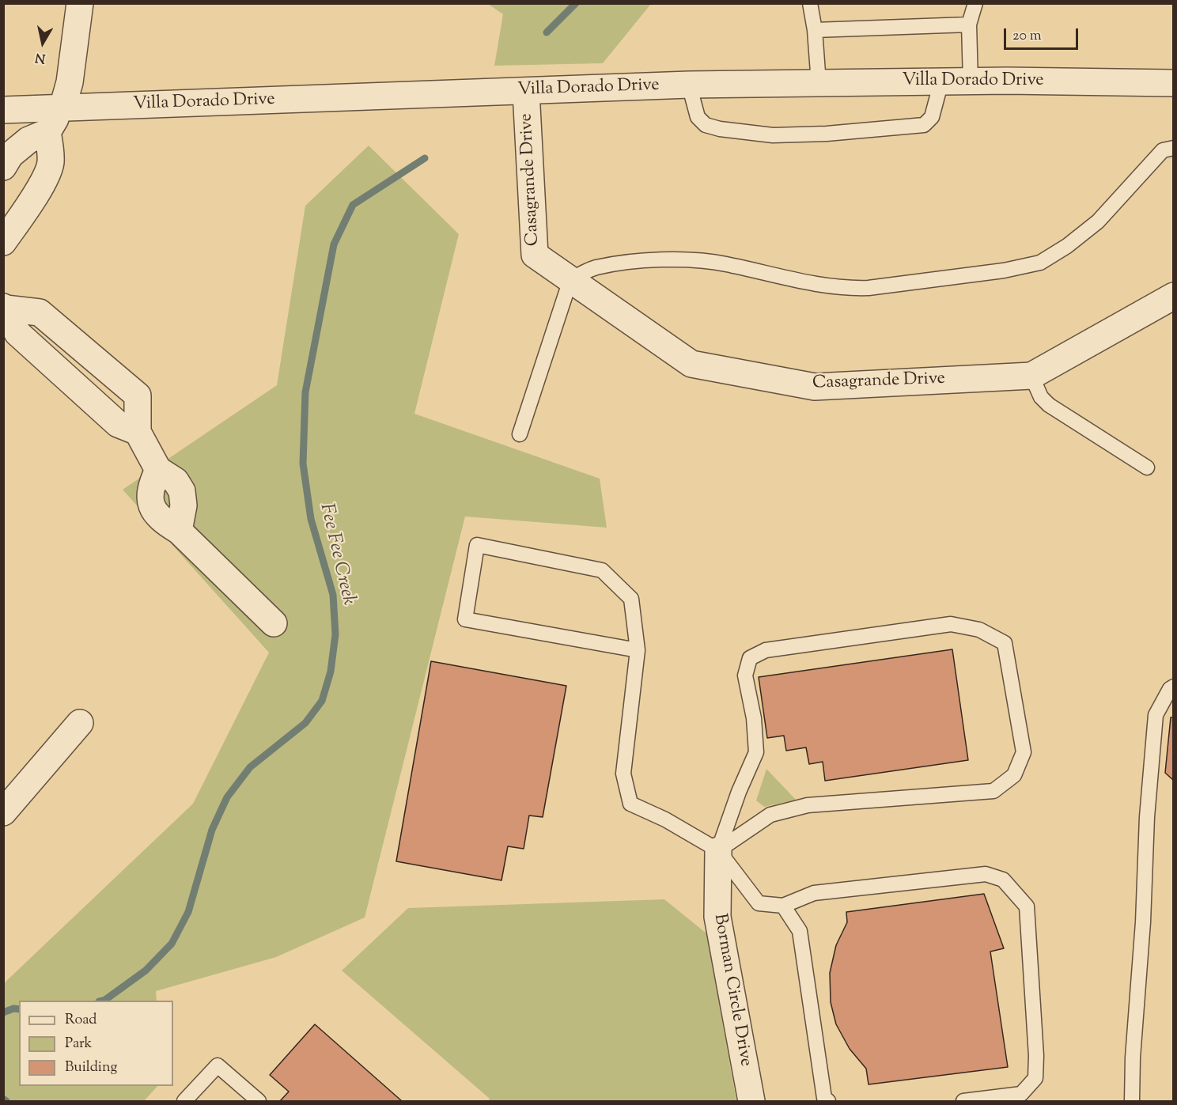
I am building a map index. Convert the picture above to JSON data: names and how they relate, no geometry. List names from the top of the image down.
{
  "streets": {
    "street": ["Villa Dorado Drive", "Casagrande Drive", "Borman Circle Drive"]
  },
  "crossings": [
    ["Villa Dorado Drive", "Casagrande Drive"]
  ],
  "water": ["Fee Fee Creek"],
  "legend": ["Road", "Park", "Building"],
  "scale_bar": "20 m",
  "north": "bottom"
}
